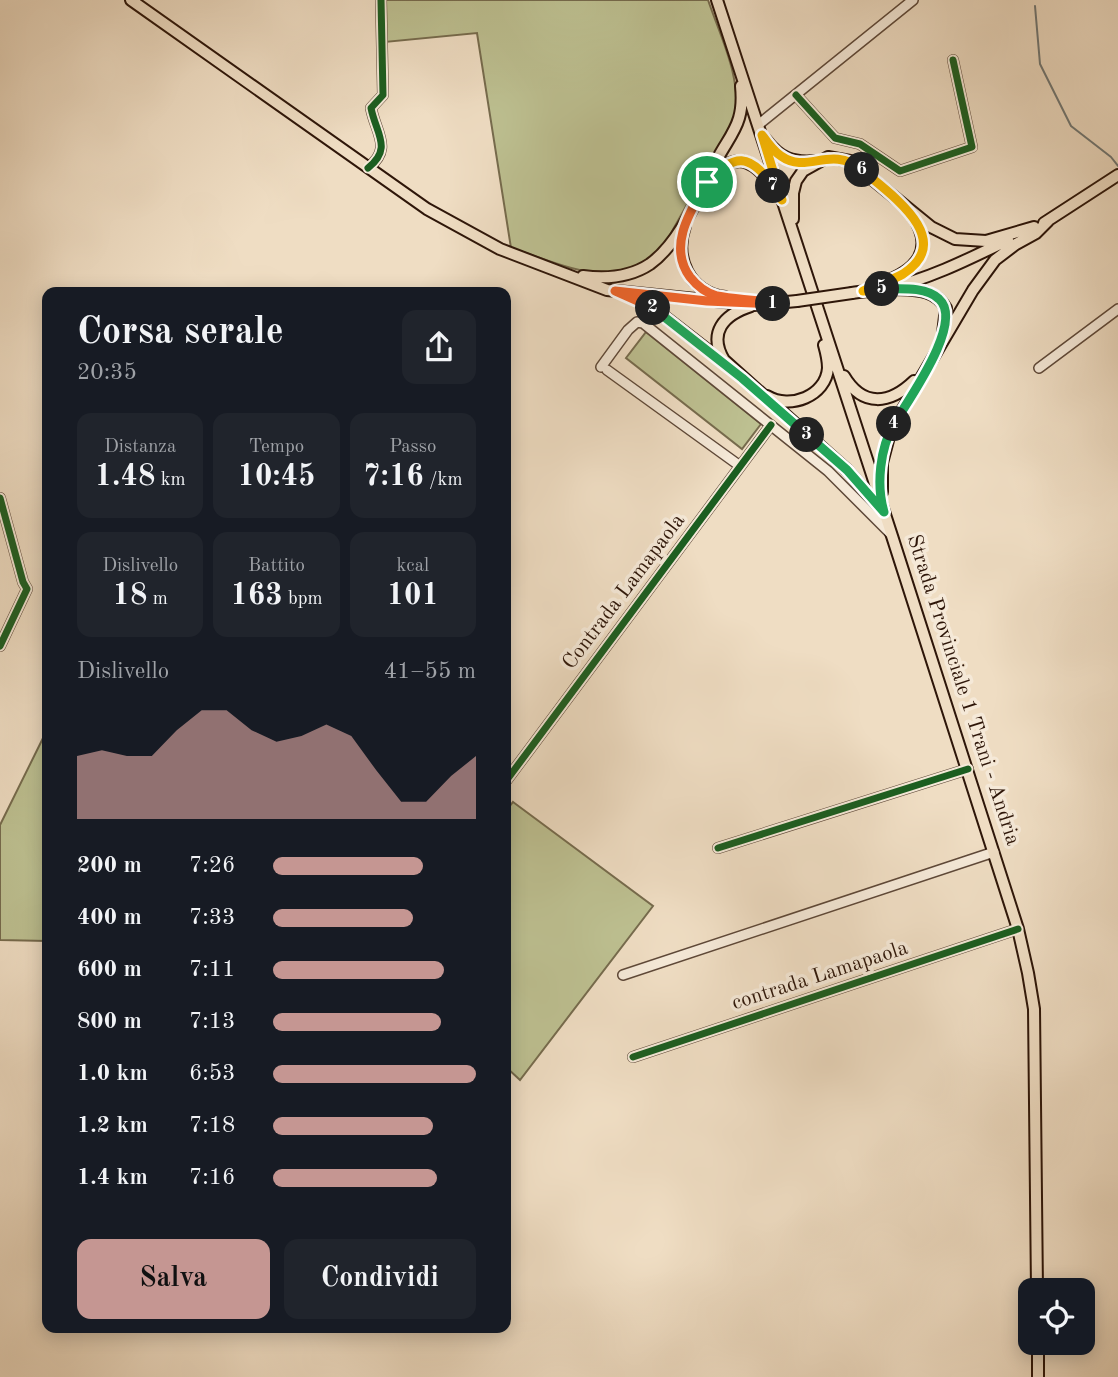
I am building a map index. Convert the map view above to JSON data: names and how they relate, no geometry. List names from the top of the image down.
{
  "streets": {
    "main road": ["Strada Provinciale 1 Trani - Andria"],
    "street": ["Contrada Lamapaola", "contrada Lamapaola"]
  },
  "crossings": [
    ["Strada Provinciale 1 Trani - Andria", "contrada Lamapaola"]
  ],
  "page": {
    "pins": [
      "6",
      "7",
      "5",
      "1",
      "2",
      "4",
      "3"
    ],
    "heading": ["Corsa serale", "20:35"],
    "stats": [
      ["Distanza", "1.48 km"],
      ["Tempo", "10:45"],
      ["Passo", "7:16 /km"],
      ["Dislivello", "18 m"],
      ["Battito", "163 bpm"],
      ["kcal", "101"]
    ],
    "chart": ["Dislivello", "41–55 m"],
    "list": [
      {
        "name": "200 m",
        "note": "7:26"
      },
      {
        "name": "400 m",
        "note": "7:33"
      },
      {
        "name": "600 m",
        "note": "7:11"
      },
      {
        "name": "800 m",
        "note": "7:13"
      },
      {
        "name": "1.0 km",
        "note": "6:53"
      },
      {
        "name": "1.2 km",
        "note": "7:18"
      },
      {
        "name": "1.4 km",
        "note": "7:16"
      }
    ],
    "buttons": ["Salva", "Condividi"]
  }
}
